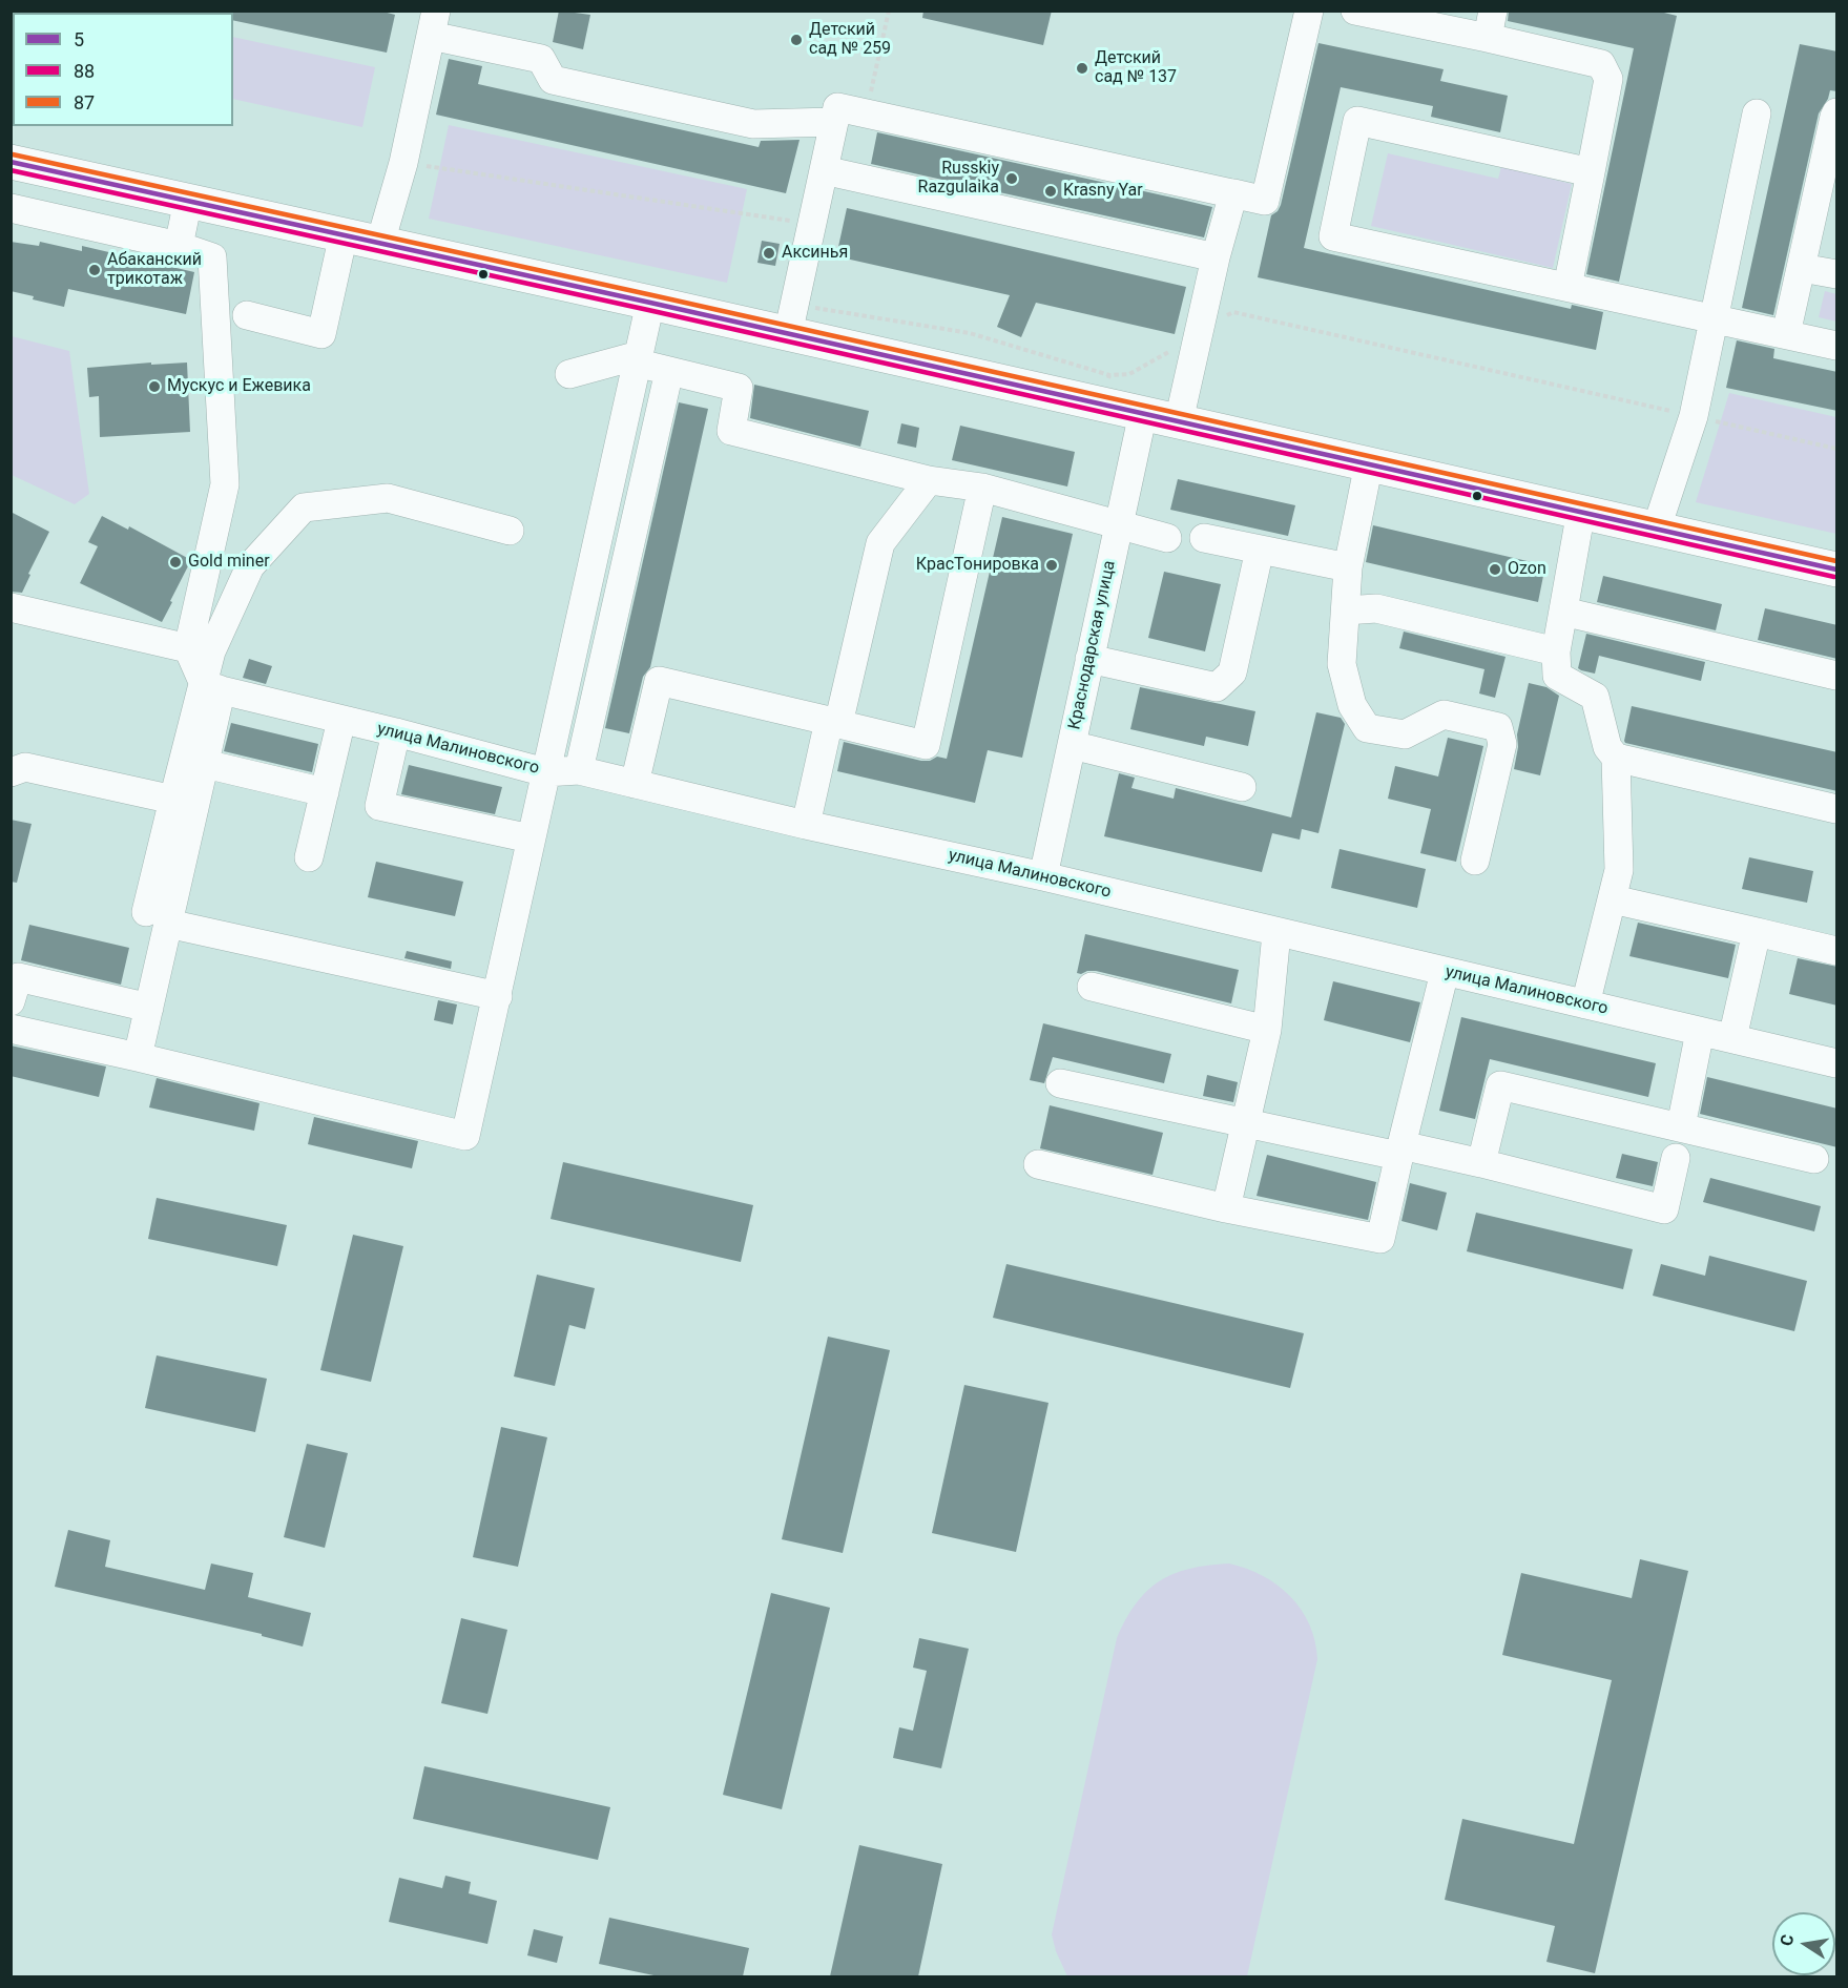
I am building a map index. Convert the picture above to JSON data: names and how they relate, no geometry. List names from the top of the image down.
{
  "streets": {
    "street": ["Краснодарская улица", "улица Малиновского"]
  },
  "crossings": [
    ["Краснодарская улица", "улица Малиновского"]
  ],
  "places": [
    "Детский сад № 259",
    "Детский сад № 137",
    "Russkiy Razgulaika",
    "Krasny Yar",
    "Аксинья",
    "Абаканский трикотаж",
    "Мускус и Ежевика",
    "Gold miner",
    "КрасТонировка",
    "Ozon"
  ],
  "lines": ["transit line 87", "transit line 5", "transit line 88"],
  "legend": ["5", "88", "87"],
  "north": "left"
}
